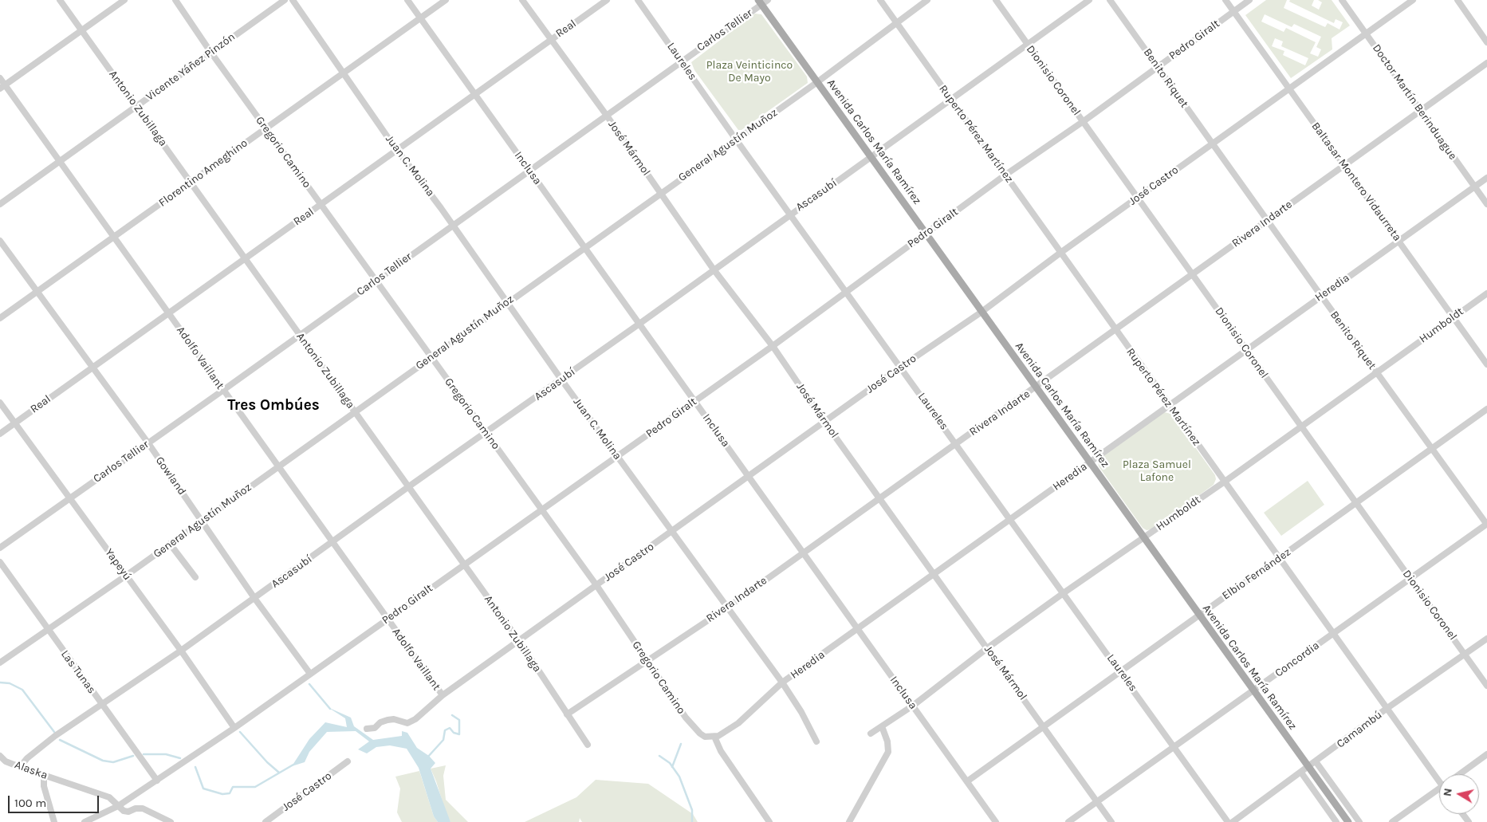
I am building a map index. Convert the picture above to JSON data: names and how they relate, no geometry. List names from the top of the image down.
{
  "streets": {
    "main road": ["Avenida Carlos María Ramírez"],
    "street": [
      "Real",
      "Carlos Tellier",
      "Pedro Giralt",
      "Laureles",
      "Vicente Yáñez Pinzón",
      "Benito Riquet",
      "Dionisio Coronel",
      "Doctor Martín Berinduague",
      "Antonio Zubillaga",
      "Ruperto Pérez Martínez",
      "General Agustín Muñoz",
      "José Mármol",
      "Gregorio Camino",
      "Juan C. Molina",
      "Inclusa",
      "Florentino Ameghino",
      "Baltasar Montero Vidaurreta",
      "José Castro",
      "Ascasubí",
      "Rivera Indarte",
      "Heredia",
      "Humboldt",
      "Adolfo Vaillant",
      "Gowland",
      "Yapeyú",
      "Elbio Fernández",
      "Concordia",
      "Las Tunas",
      "Camambú",
      "Alaska"
    ]
  },
  "crossings": [
    ["Real", "Antonio Zubillaga"],
    ["Real", "José Mármol"],
    ["Real", "Gregorio Camino"],
    ["Real", "Juan C. Molina"],
    ["Real", "Inclusa"],
    ["Real", "Adolfo Vaillant"],
    ["Real", "Gowland"],
    ["Real", "Yapeyú"],
    ["Carlos Tellier", "Laureles"],
    ["Carlos Tellier", "Antonio Zubillaga"],
    ["Carlos Tellier", "Avenida Carlos María Ramírez"],
    ["Carlos Tellier", "José Mármol"],
    ["Carlos Tellier", "Gregorio Camino"],
    ["Carlos Tellier", "Juan C. Molina"],
    ["Carlos Tellier", "Inclusa"],
    ["Carlos Tellier", "Adolfo Vaillant"],
    ["Carlos Tellier", "Gowland"],
    ["Carlos Tellier", "Yapeyú"],
    ["Pedro Giralt", "Laureles"],
    ["Pedro Giralt", "Benito Riquet"],
    ["Pedro Giralt", "Dionisio Coronel"],
    ["Pedro Giralt", "Antonio Zubillaga"],
    ["Pedro Giralt", "Ruperto Pérez Martínez"],
    ["Pedro Giralt", "Avenida Carlos María Ramírez"],
    ["Pedro Giralt", "José Mármol"],
    ["Pedro Giralt", "Gregorio Camino"],
    ["Pedro Giralt", "Juan C. Molina"],
    ["Pedro Giralt", "Inclusa"],
    ["Pedro Giralt", "Baltasar Montero Vidaurreta"],
    ["Pedro Giralt", "Adolfo Vaillant"],
    ["Pedro Giralt", "Gowland"],
    ["Pedro Giralt", "Yapeyú"],
    ["Pedro Giralt", "Las Tunas"],
    ["Pedro Giralt", "Alaska"],
    ["Laureles", "General Agustín Muñoz"],
    ["Laureles", "José Castro"],
    ["Laureles", "Ascasubí"],
    ["Laureles", "Rivera Indarte"],
    ["Laureles", "Heredia"],
    ["Laureles", "Humboldt"],
    ["Laureles", "Elbio Fernández"],
    ["Laureles", "Concordia"],
    ["Vicente Yáñez Pinzón", "Antonio Zubillaga"],
    ["Vicente Yáñez Pinzón", "Gregorio Camino"],
    ["Vicente Yáñez Pinzón", "Adolfo Vaillant"],
    ["Benito Riquet", "José Castro"],
    ["Benito Riquet", "Rivera Indarte"],
    ["Benito Riquet", "Heredia"],
    ["Benito Riquet", "Humboldt"],
    ["Benito Riquet", "Elbio Fernández"],
    ["Benito Riquet", "Concordia"],
    ["Dionisio Coronel", "José Castro"],
    ["Dionisio Coronel", "Ascasubí"],
    ["Dionisio Coronel", "Rivera Indarte"],
    ["Dionisio Coronel", "Heredia"],
    ["Dionisio Coronel", "Humboldt"],
    ["Dionisio Coronel", "Elbio Fernández"],
    ["Dionisio Coronel", "Concordia"],
    ["Dionisio Coronel", "Camambú"],
    ["Doctor Martín Berinduague", "José Castro"],
    ["Doctor Martín Berinduague", "Rivera Indarte"],
    ["Doctor Martín Berinduague", "Heredia"],
    ["Antonio Zubillaga", "General Agustín Muñoz"],
    ["Antonio Zubillaga", "Florentino Ameghino"],
    ["Antonio Zubillaga", "José Castro"],
    ["Antonio Zubillaga", "Ascasubí"],
    ["Antonio Zubillaga", "Rivera Indarte"],
    ["Ruperto Pérez Martínez", "General Agustín Muñoz"],
    ["Ruperto Pérez Martínez", "José Castro"],
    ["Ruperto Pérez Martínez", "Ascasubí"],
    ["Ruperto Pérez Martínez", "Rivera Indarte"],
    ["Ruperto Pérez Martínez", "Heredia"],
    ["Ruperto Pérez Martínez", "Humboldt"],
    ["Ruperto Pérez Martínez", "Elbio Fernández"],
    ["Ruperto Pérez Martínez", "Concordia"],
    ["Ruperto Pérez Martínez", "Camambú"],
    ["Avenida Carlos María Ramírez", "General Agustín Muñoz"],
    ["Avenida Carlos María Ramírez", "José Castro"],
    ["Avenida Carlos María Ramírez", "Ascasubí"],
    ["Avenida Carlos María Ramírez", "Rivera Indarte"],
    ["Avenida Carlos María Ramírez", "Heredia"],
    ["Avenida Carlos María Ramírez", "Humboldt"],
    ["Avenida Carlos María Ramírez", "Elbio Fernández"],
    ["Avenida Carlos María Ramírez", "Concordia"],
    ["Avenida Carlos María Ramírez", "Camambú"],
    ["General Agustín Muñoz", "José Mármol"],
    ["General Agustín Muñoz", "Gregorio Camino"],
    ["General Agustín Muñoz", "Juan C. Molina"],
    ["General Agustín Muñoz", "Inclusa"],
    ["General Agustín Muñoz", "Adolfo Vaillant"],
    ["General Agustín Muñoz", "Gowland"],
    ["General Agustín Muñoz", "Yapeyú"],
    ["General Agustín Muñoz", "Las Tunas"],
    ["José Mármol", "José Castro"],
    ["José Mármol", "Ascasubí"],
    ["José Mármol", "Rivera Indarte"],
    ["José Mármol", "Heredia"],
    ["José Mármol", "Humboldt"],
    ["José Mármol", "Elbio Fernández"],
    ["José Mármol", "Concordia"],
    ["Gregorio Camino", "Florentino Ameghino"],
    ["Gregorio Camino", "José Castro"],
    ["Gregorio Camino", "Ascasubí"],
    ["Gregorio Camino", "Rivera Indarte"],
    ["Gregorio Camino", "Heredia"],
    ["Juan C. Molina", "Florentino Ameghino"],
    ["Juan C. Molina", "José Castro"],
    ["Juan C. Molina", "Ascasubí"],
    ["Juan C. Molina", "Rivera Indarte"],
    ["Juan C. Molina", "Heredia"],
    ["Inclusa", "Florentino Ameghino"],
    ["Inclusa", "José Castro"],
    ["Inclusa", "Ascasubí"],
    ["Inclusa", "Rivera Indarte"],
    ["Inclusa", "Heredia"],
    ["Inclusa", "Humboldt"],
    ["Inclusa", "Elbio Fernández"],
    ["Florentino Ameghino", "Adolfo Vaillant"],
    ["Florentino Ameghino", "Gowland"],
    ["Baltasar Montero Vidaurreta", "José Castro"],
    ["Baltasar Montero Vidaurreta", "Rivera Indarte"],
    ["Baltasar Montero Vidaurreta", "Heredia"],
    ["Baltasar Montero Vidaurreta", "Humboldt"],
    ["José Castro", "Adolfo Vaillant"],
    ["Ascasubí", "Adolfo Vaillant"],
    ["Ascasubí", "Gowland"],
    ["Ascasubí", "Yapeyú"],
    ["Ascasubí", "Las Tunas"],
    ["Ascasubí", "Alaska"]
  ],
  "districts": ["Tres Ombúes"],
  "parks": ["Plaza Veinticinco De Mayo", "Plaza Samuel Lafone"],
  "scale_bar": "100 m",
  "north": "left"
}
